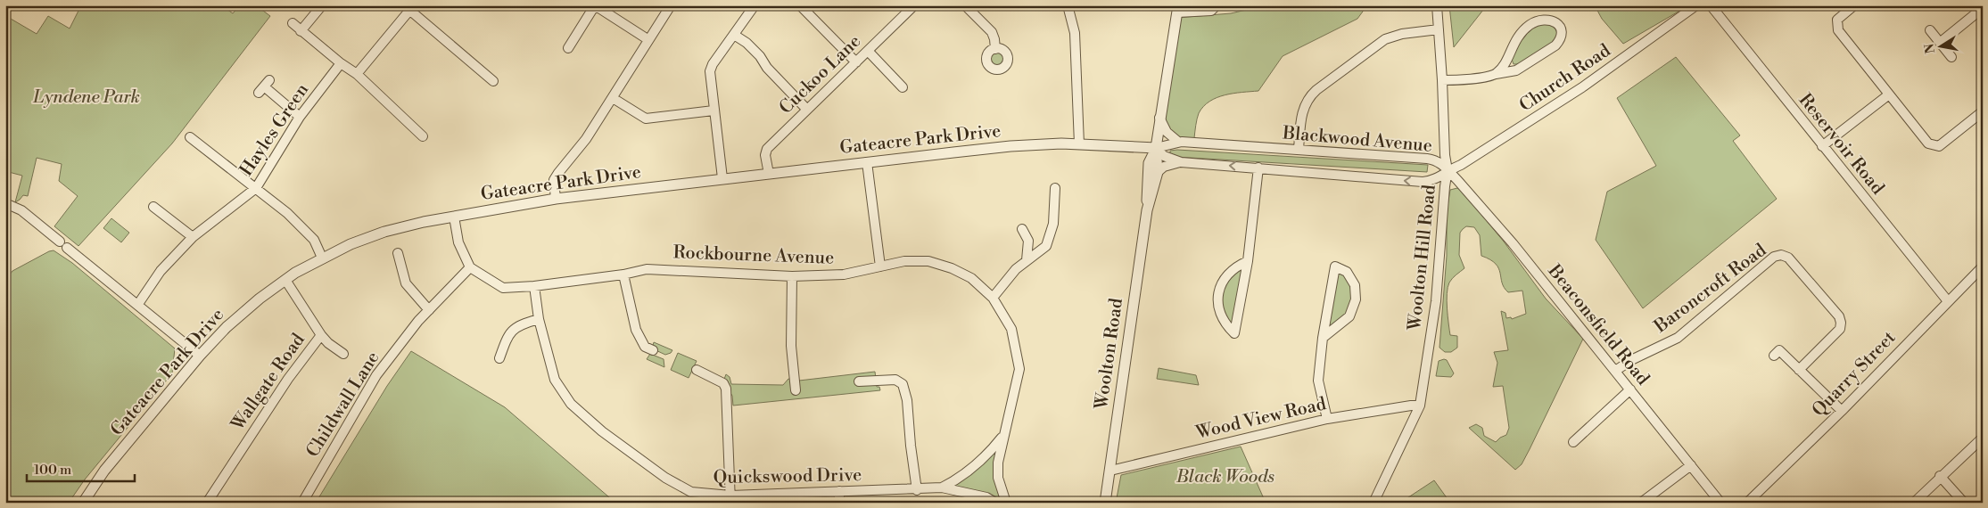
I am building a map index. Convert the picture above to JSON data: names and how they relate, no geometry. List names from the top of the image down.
{
  "streets": {
    "street": [
      "Cuckoo Lane",
      "Church Road",
      "Hayles Green",
      "Gateacre Park Drive",
      "Blackwood Avenue",
      "Reservoir Road",
      "Rockbourne Avenue",
      "Woolton Hill Road",
      "Baroncroft Road",
      "Beaconsfield Road",
      "Woolton Road",
      "Quarry Street",
      "Wallgate Road",
      "Childwall Lane",
      "Wood View Road",
      "Quickswood Drive"
    ]
  },
  "crossings": [
    ["Cuckoo Lane", "Gateacre Park Drive"],
    ["Church Road", "Blackwood Avenue"],
    ["Church Road", "Woolton Hill Road"],
    ["Church Road", "Beaconsfield Road"],
    ["Gateacre Park Drive", "Blackwood Avenue"],
    ["Gateacre Park Drive", "Woolton Road"],
    ["Gateacre Park Drive", "Wallgate Road"],
    ["Blackwood Avenue", "Woolton Hill Road"],
    ["Blackwood Avenue", "Beaconsfield Road"],
    ["Blackwood Avenue", "Woolton Road"],
    ["Reservoir Road", "Quarry Street"],
    ["Rockbourne Avenue", "Childwall Lane"],
    ["Rockbourne Avenue", "Quickswood Drive"],
    ["Woolton Hill Road", "Beaconsfield Road"],
    ["Woolton Hill Road", "Wood View Road"],
    ["Baroncroft Road", "Beaconsfield Road"],
    ["Woolton Road", "Wood View Road"]
  ],
  "parks": ["Lyndene Park", "Black Woods"],
  "scale_bar": "100 m",
  "north": "left"
}
